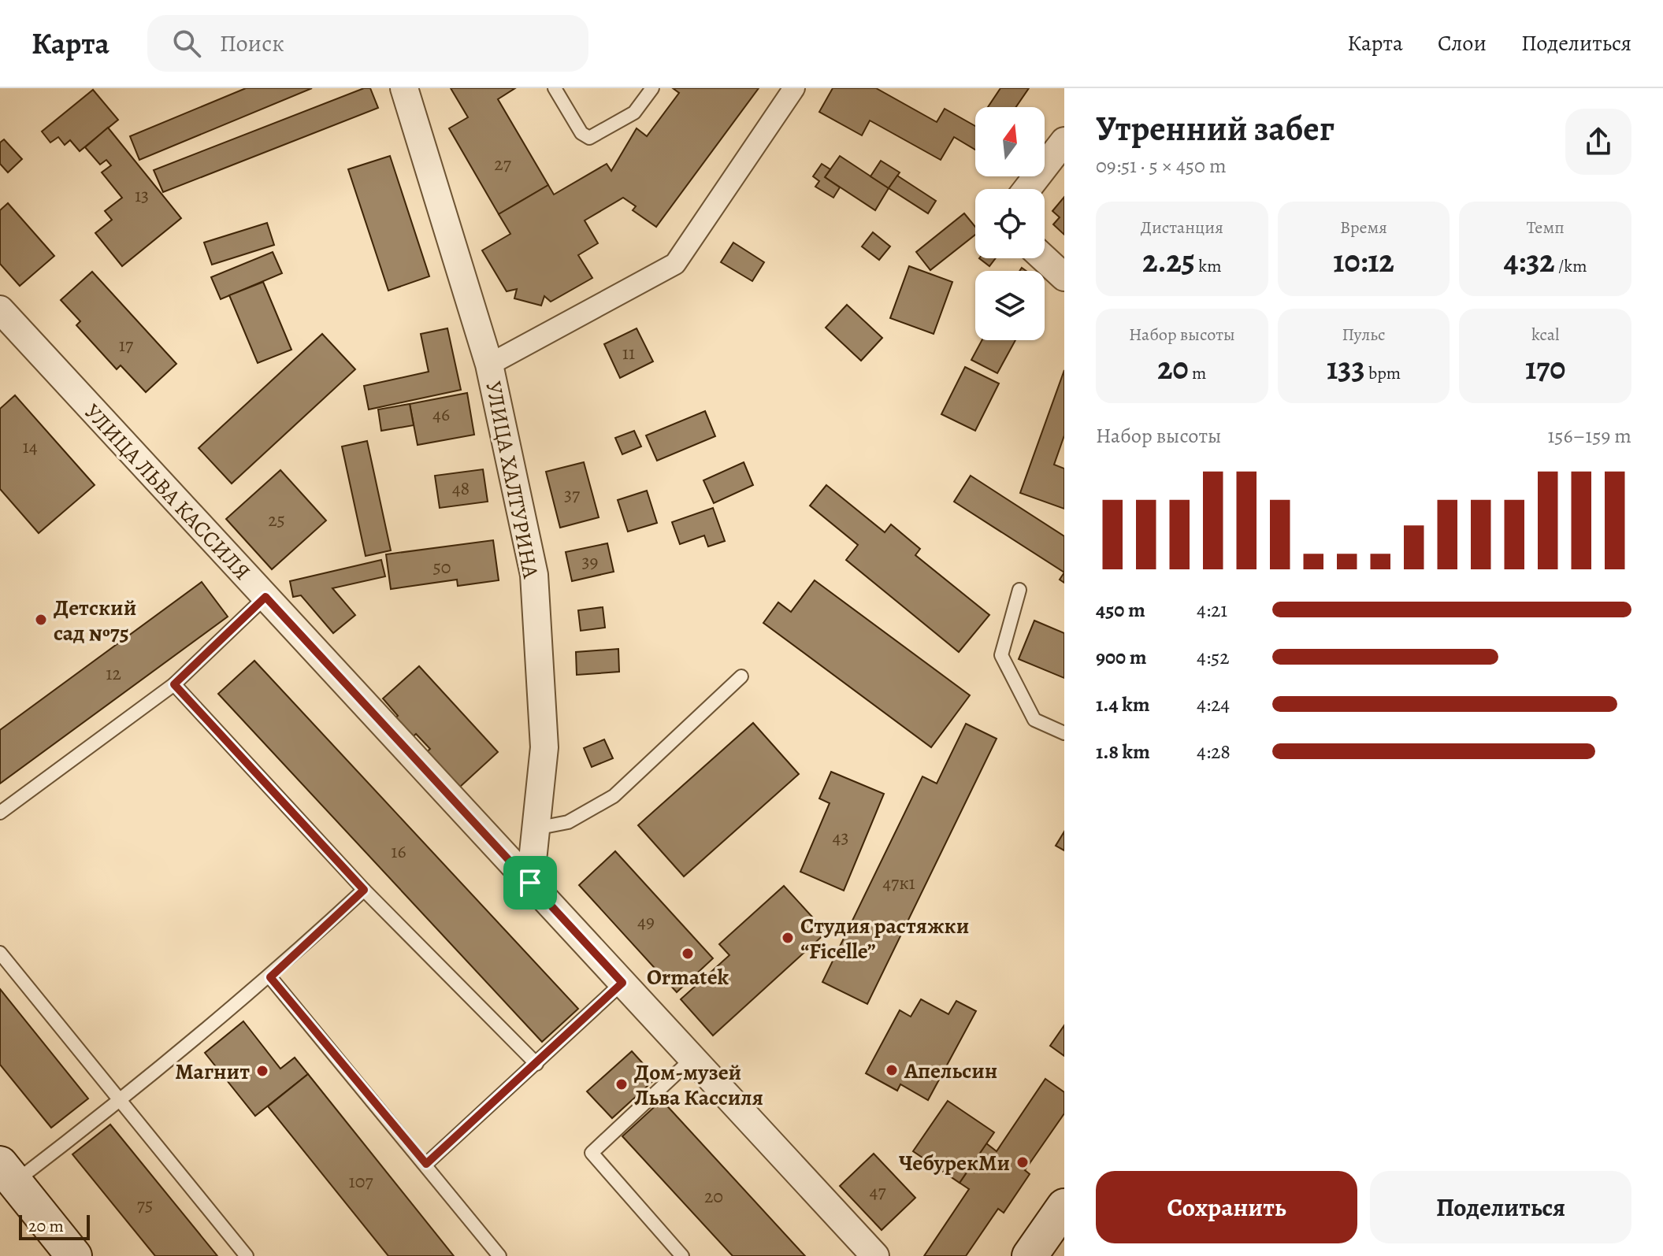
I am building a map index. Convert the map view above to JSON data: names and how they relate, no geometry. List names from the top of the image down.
{
  "streets": {
    "street": ["УЛИЦА ХАЛТУРИНА", "УЛИЦА ЛЬВА КАССИЛЯ"]
  },
  "crossings": [
    ["УЛИЦА ХАЛТУРИНА", "УЛИЦА ЛЬВА КАССИЛЯ"]
  ],
  "places": [
    "Детский сад №75",
    "Студия растяжки “Ficelle”",
    "Ormatek",
    "Апельсин",
    "Магнит",
    "Дом-музей Льва Кассиля",
    "ЧебурекМи"
  ],
  "house_numbers": [
    "27",
    "13",
    "17",
    "11",
    "46",
    "14",
    "48",
    "37",
    "25",
    "39",
    "50",
    "12",
    "43",
    "16",
    "47к1",
    "49",
    "107",
    "47",
    "20",
    "75"
  ],
  "scale_bar": "20 m",
  "north": "top",
  "page": {
    "header": "Карта",
    "search": "Поиск",
    "nav": ["Карта", "Слои", "Поделиться"],
    "heading": ["Утренний забег", "09:51 · 5 × 450 m"],
    "stats": [
      ["Дистанция", "2.25 km"],
      ["Время", "10:12"],
      ["Темп", "4:32 /km"],
      ["Набор высоты", "20 m"],
      ["Пульс", "133 bpm"],
      ["kcal", "170"]
    ],
    "chart": ["Набор высоты", "156–159 m"],
    "list": [
      {
        "name": "450 m",
        "note": "4:21"
      },
      {
        "name": "900 m",
        "note": "4:52"
      },
      {
        "name": "1.4 km",
        "note": "4:24"
      },
      {
        "name": "1.8 km",
        "note": "4:28"
      }
    ],
    "buttons": ["Сохранить", "Поделиться"],
    "scale": "20 m"
  }
}
